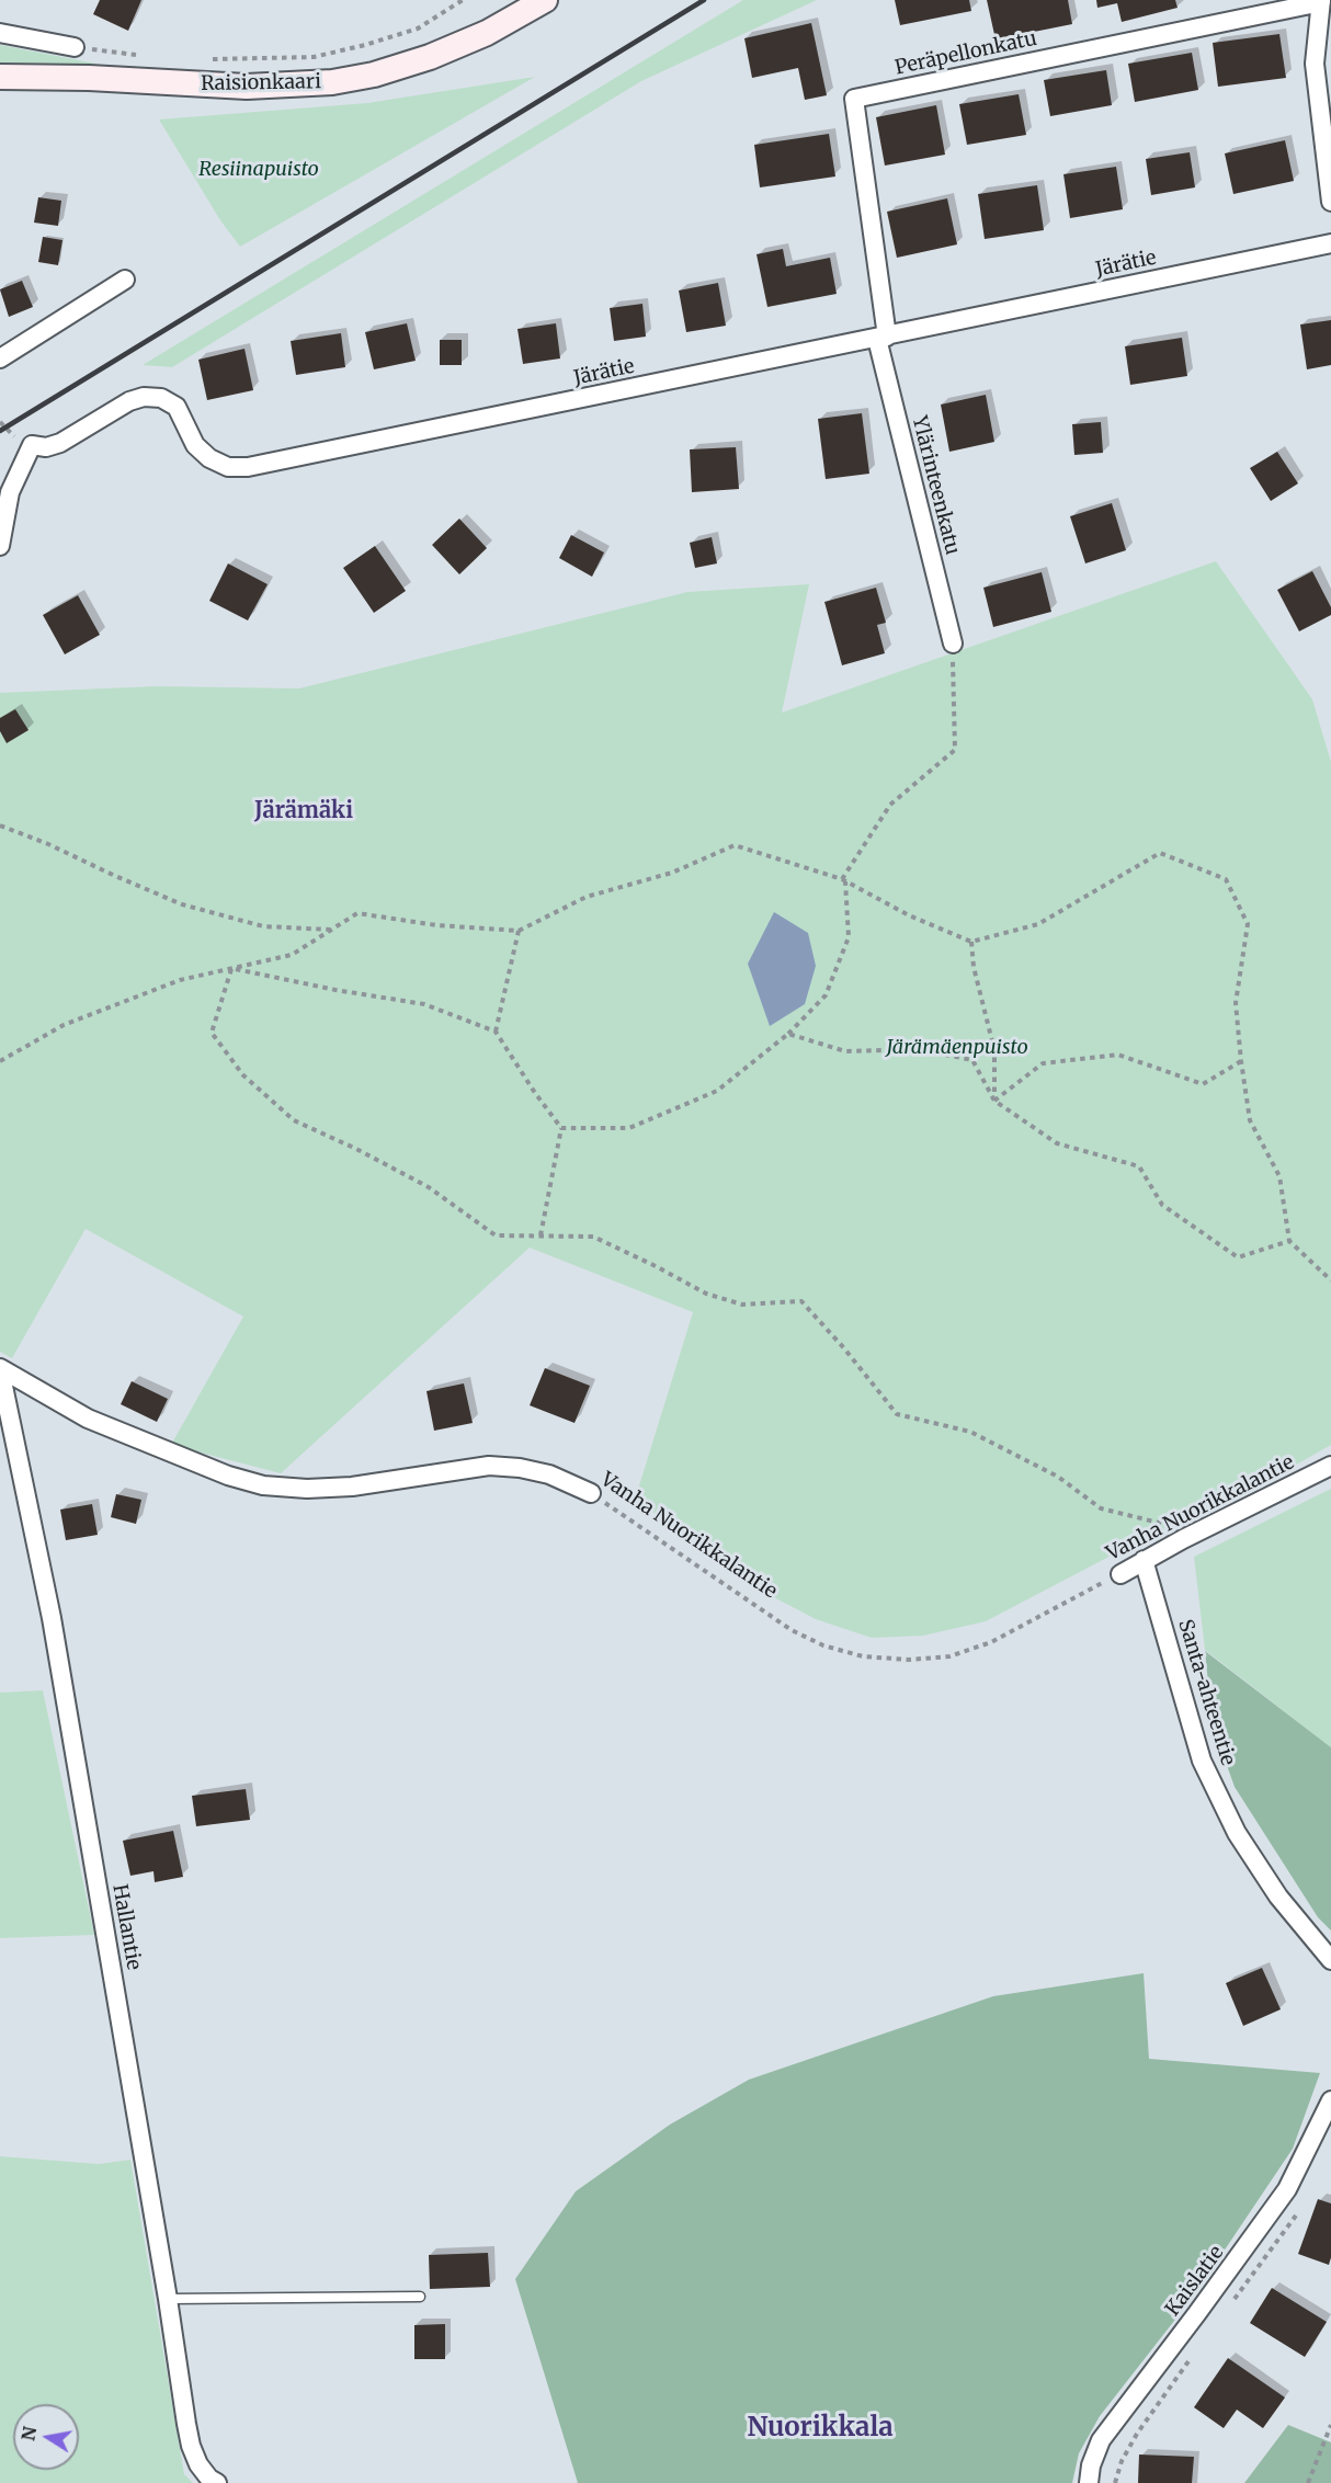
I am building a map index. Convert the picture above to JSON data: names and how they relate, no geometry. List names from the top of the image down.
{
  "streets": {
    "main road": ["Raisionkaari"],
    "street": [
      "Peräpellonkatu",
      "Järätie",
      "Ylärinteenkatu",
      "Vanha Nuorikkalantie",
      "Santa-ahteentie",
      "Hallantie",
      "Kaislatie"
    ]
  },
  "crossings": [
    ["Peräpellonkatu", "Järätie"],
    ["Peräpellonkatu", "Ylärinteenkatu"],
    ["Järätie", "Ylärinteenkatu"],
    ["Vanha Nuorikkalantie", "Santa-ahteentie"],
    ["Vanha Nuorikkalantie", "Hallantie"]
  ],
  "districts": ["Järämäki", "Nuorikkala"],
  "parks": ["Resiinapuisto", "Järämäenpuisto"],
  "north": "left"
}
